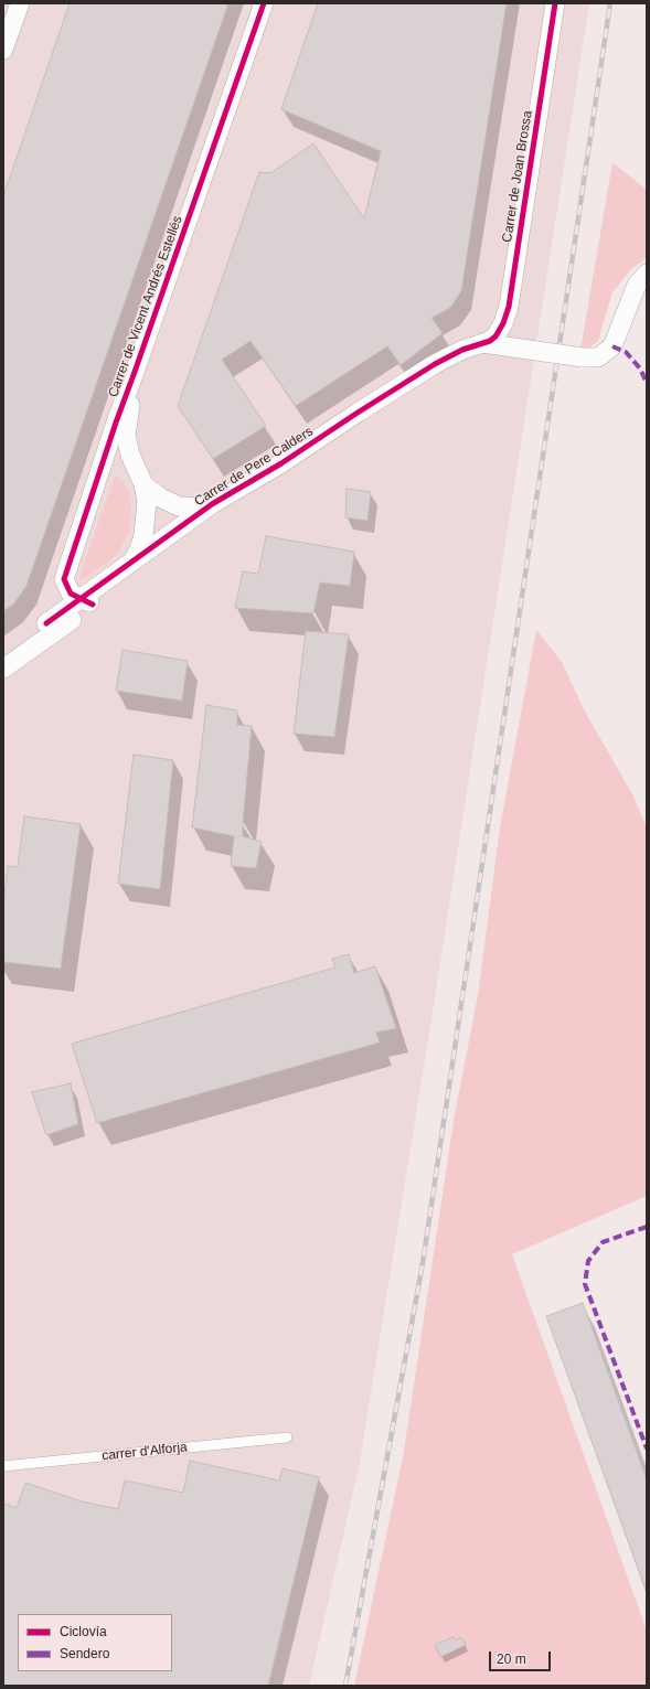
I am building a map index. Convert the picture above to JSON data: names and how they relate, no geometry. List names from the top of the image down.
{
  "streets": {
    "street": ["Carrer de Joan Brossa", "Carrer de Vicent Andrés Estellés", "Carrer de Pere Calders"],
    "lane": ["carrer d'Alforja"]
  },
  "crossings": [
    ["Carrer de Joan Brossa", "Carrer de Pere Calders"],
    ["Carrer de Vicent Andrés Estellés", "Carrer de Pere Calders"]
  ],
  "legend": ["Ciclovía", "Sendero"],
  "scale_bar": "20 m"
}
